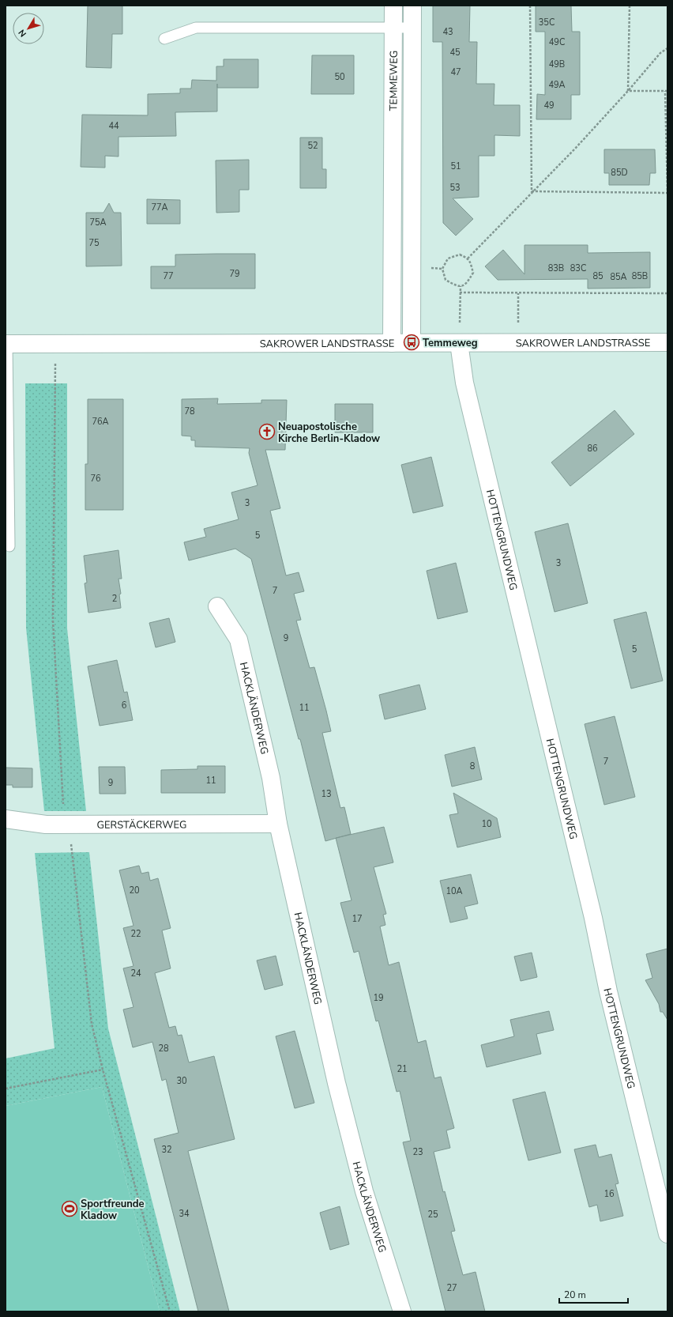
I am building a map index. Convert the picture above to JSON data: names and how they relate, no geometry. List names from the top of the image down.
{
  "streets": {
    "street": [
      "TEMMEWEG",
      "SAKROWER LANDSTRASSE",
      "HOTTENGRUNDWEG",
      "HACKLÄNDERWEG",
      "GERSTÄCKERWEG"
    ]
  },
  "crossings": [
    ["TEMMEWEG", "SAKROWER LANDSTRASSE"],
    ["SAKROWER LANDSTRASSE", "HOTTENGRUNDWEG"],
    ["HACKLÄNDERWEG", "GERSTÄCKERWEG"]
  ],
  "places": {
    "bus stop": ["Temmeweg"],
    "church": ["Neuapostolische Kirche Berlin-Kladow"],
    "sports": ["Sportfreunde Kladow"]
  },
  "house_numbers": [
    "35C",
    "43",
    "49C",
    "45",
    "49B",
    "47",
    "50",
    "49A",
    "49",
    "44",
    "52",
    "51",
    "85D",
    "53",
    "77A",
    "75A",
    "75",
    "83B",
    "83C",
    "79",
    "77",
    "85",
    "85B",
    "85A",
    "78",
    "76A",
    "86",
    "76",
    "3",
    "5",
    "3",
    "7",
    "2",
    "9",
    "5",
    "6",
    "11",
    "7",
    "8",
    "11",
    "9",
    "13",
    "10",
    "20",
    "10A",
    "17",
    "22",
    "24",
    "19",
    "28",
    "21",
    "30",
    "32",
    "23",
    "16",
    "34",
    "25",
    "27"
  ],
  "scale_bar": "20 m",
  "north": "bottom left"
}
